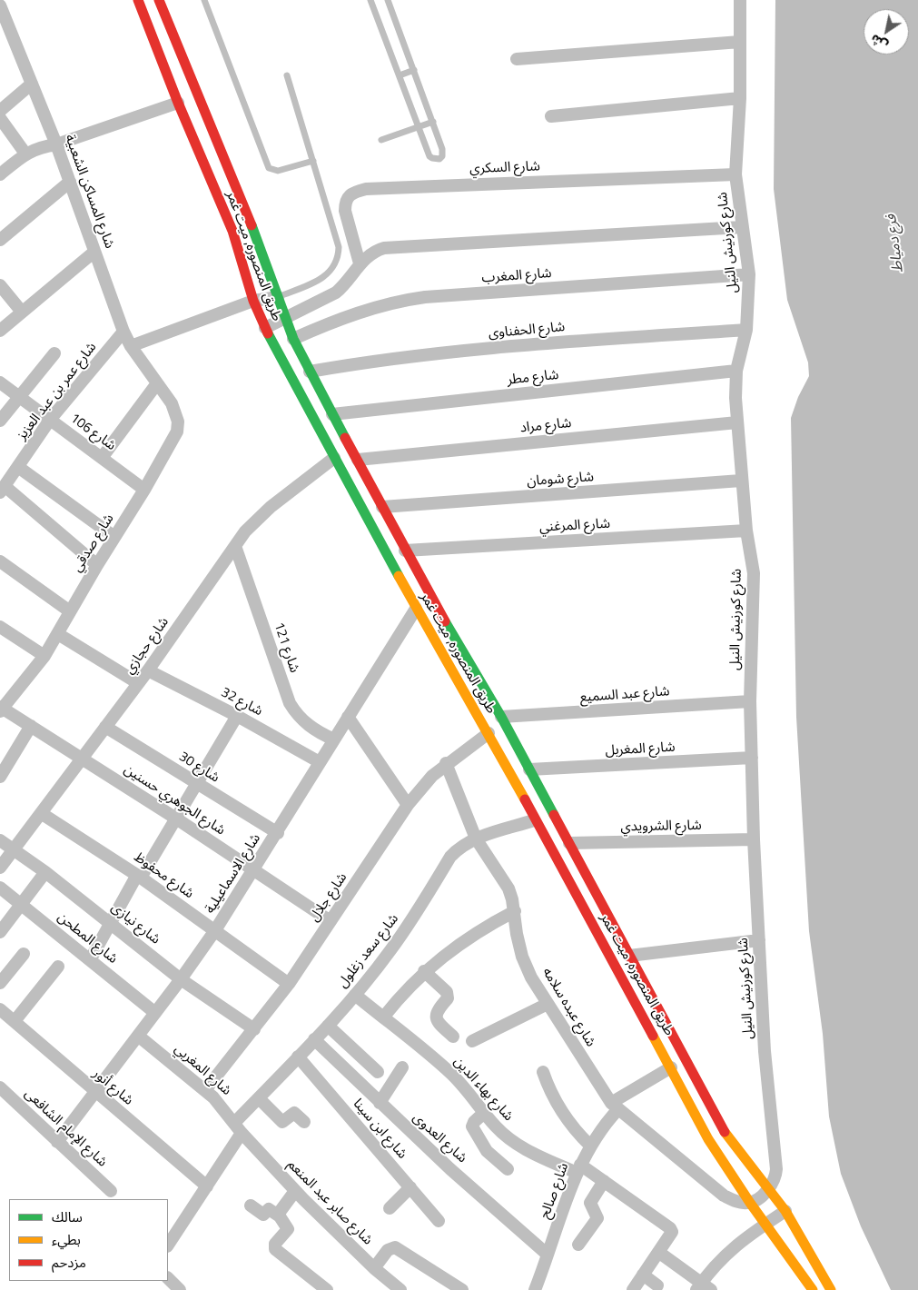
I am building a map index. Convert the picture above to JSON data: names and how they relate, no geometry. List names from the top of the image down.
{
  "streets": {
    "main road": ["طريق المنصوره, ميت غمر"],
    "street": [
      "شارع السكري",
      "شارع المساكن الشعبية",
      "شارع كورنيش النيل",
      "شارع المغرب",
      "شارع الحفناوى",
      "شارع مطر",
      "شارع عمر بن عبد العزيز",
      "شارع مراد",
      "شارع 106",
      "شارع شومان",
      "شارع المرغني",
      "شارع صدقي",
      "شارع حجازي",
      "شارع 121",
      "شارع عبد السميع",
      "شارع 32",
      "شارع المغربل",
      "شارع 30",
      "شارع الجوهري حسنين",
      "شارع الشرويدي",
      "شارع الاسماعيلية",
      "شارع محفوظ",
      "شارع جلال",
      "شارع نيازى",
      "شارع المطحن",
      "شارع سعد زغلول",
      "شارع عبده سلامه",
      "شارع المغربي",
      "شارع أنور",
      "شارع بهاء الدين",
      "شارع الإمام الشافعى",
      "شارع ابن سينا",
      "شارع العدوى",
      "شارع صالح",
      "شارع صابر عبد المنعم"
    ]
  },
  "crossings": [
    ["شارع السكري", "شارع كورنيش النيل"],
    ["شارع المساكن الشعبية", "شارع عمر بن عبد العزيز"],
    ["شارع المساكن الشعبية", "شارع صدقي"],
    ["شارع كورنيش النيل", "طريق المنصوره, ميت غمر"],
    ["شارع كورنيش النيل", "شارع المغرب"],
    ["شارع كورنيش النيل", "شارع الحفناوى"],
    ["شارع كورنيش النيل", "شارع مطر"],
    ["شارع كورنيش النيل", "شارع مراد"],
    ["شارع كورنيش النيل", "شارع شومان"],
    ["شارع كورنيش النيل", "شارع المرغني"],
    ["شارع كورنيش النيل", "شارع عبد السميع"],
    ["شارع كورنيش النيل", "شارع المغربل"],
    ["شارع كورنيش النيل", "شارع الشرويدي"],
    ["طريق المنصوره, ميت غمر", "شارع المغرب"],
    ["طريق المنصوره, ميت غمر", "شارع الحفناوى"],
    ["طريق المنصوره, ميت غمر", "شارع مطر"],
    ["طريق المنصوره, ميت غمر", "شارع مراد"],
    ["طريق المنصوره, ميت غمر", "شارع شومان"],
    ["طريق المنصوره, ميت غمر", "شارع المرغني"],
    ["طريق المنصوره, ميت غمر", "شارع حجازي"],
    ["طريق المنصوره, ميت غمر", "شارع عبد السميع"],
    ["طريق المنصوره, ميت غمر", "شارع المغربل"],
    ["طريق المنصوره, ميت غمر", "شارع الشرويدي"],
    ["طريق المنصوره, ميت غمر", "شارع الاسماعيلية"],
    ["طريق المنصوره, ميت غمر", "شارع جلال"],
    ["طريق المنصوره, ميت غمر", "شارع سعد زغلول"],
    ["طريق المنصوره, ميت غمر", "شارع عبده سلامه"],
    ["طريق المنصوره, ميت غمر", "شارع صالح"],
    ["شارع عمر بن عبد العزيز", "شارع 106"],
    ["شارع 106", "شارع صدقي"],
    ["شارع صدقي", "شارع الجوهري حسنين"],
    ["شارع حجازي", "شارع 121"],
    ["شارع حجازي", "شارع 32"],
    ["شارع حجازي", "شارع 30"],
    ["شارع حجازي", "شارع الجوهري حسنين"],
    ["شارع حجازي", "شارع محفوظ"],
    ["شارع حجازي", "شارع نيازى"],
    ["شارع 121", "شارع الاسماعيلية"],
    ["شارع 32", "شارع الاسماعيلية"],
    ["شارع 30", "شارع الاسماعيلية"],
    ["شارع الجوهري حسنين", "شارع الاسماعيلية"],
    ["شارع الجوهري حسنين", "شارع جلال"],
    ["شارع الاسماعيلية", "شارع محفوظ"],
    ["شارع الاسماعيلية", "شارع نيازى"],
    ["شارع الاسماعيلية", "شارع المطحن"],
    ["شارع الاسماعيلية", "شارع المغربي"],
    ["شارع الاسماعيلية", "شارع أنور"],
    ["شارع الاسماعيلية", "شارع الإمام الشافعى"],
    ["شارع محفوظ", "شارع جلال"],
    ["شارع جلال", "شارع نيازى"],
    ["شارع جلال", "شارع عبده سلامه"],
    ["شارع جلال", "شارع المغربي"],
    ["شارع سعد زغلول", "شارع عبده سلامه"],
    ["شارع سعد زغلول", "شارع المغربي"],
    ["شارع سعد زغلول", "شارع أنور"],
    ["شارع سعد زغلول", "شارع بهاء الدين"],
    ["شارع سعد زغلول", "شارع ابن سينا"],
    ["شارع سعد زغلول", "شارع العدوى"],
    ["شارع سعد زغلول", "شارع صابر عبد المنعم"],
    ["شارع عبده سلامه", "شارع صالح"],
    ["شارع المغربي", "شارع صابر عبد المنعم"],
    ["شارع بهاء الدين", "شارع صالح"],
    ["شارع العدوى", "شارع صالح"]
  ],
  "water": ["فرع دمياط"],
  "legend": ["سالك", "بطيء", "مزدحم"],
  "north": "bottom left"
}
